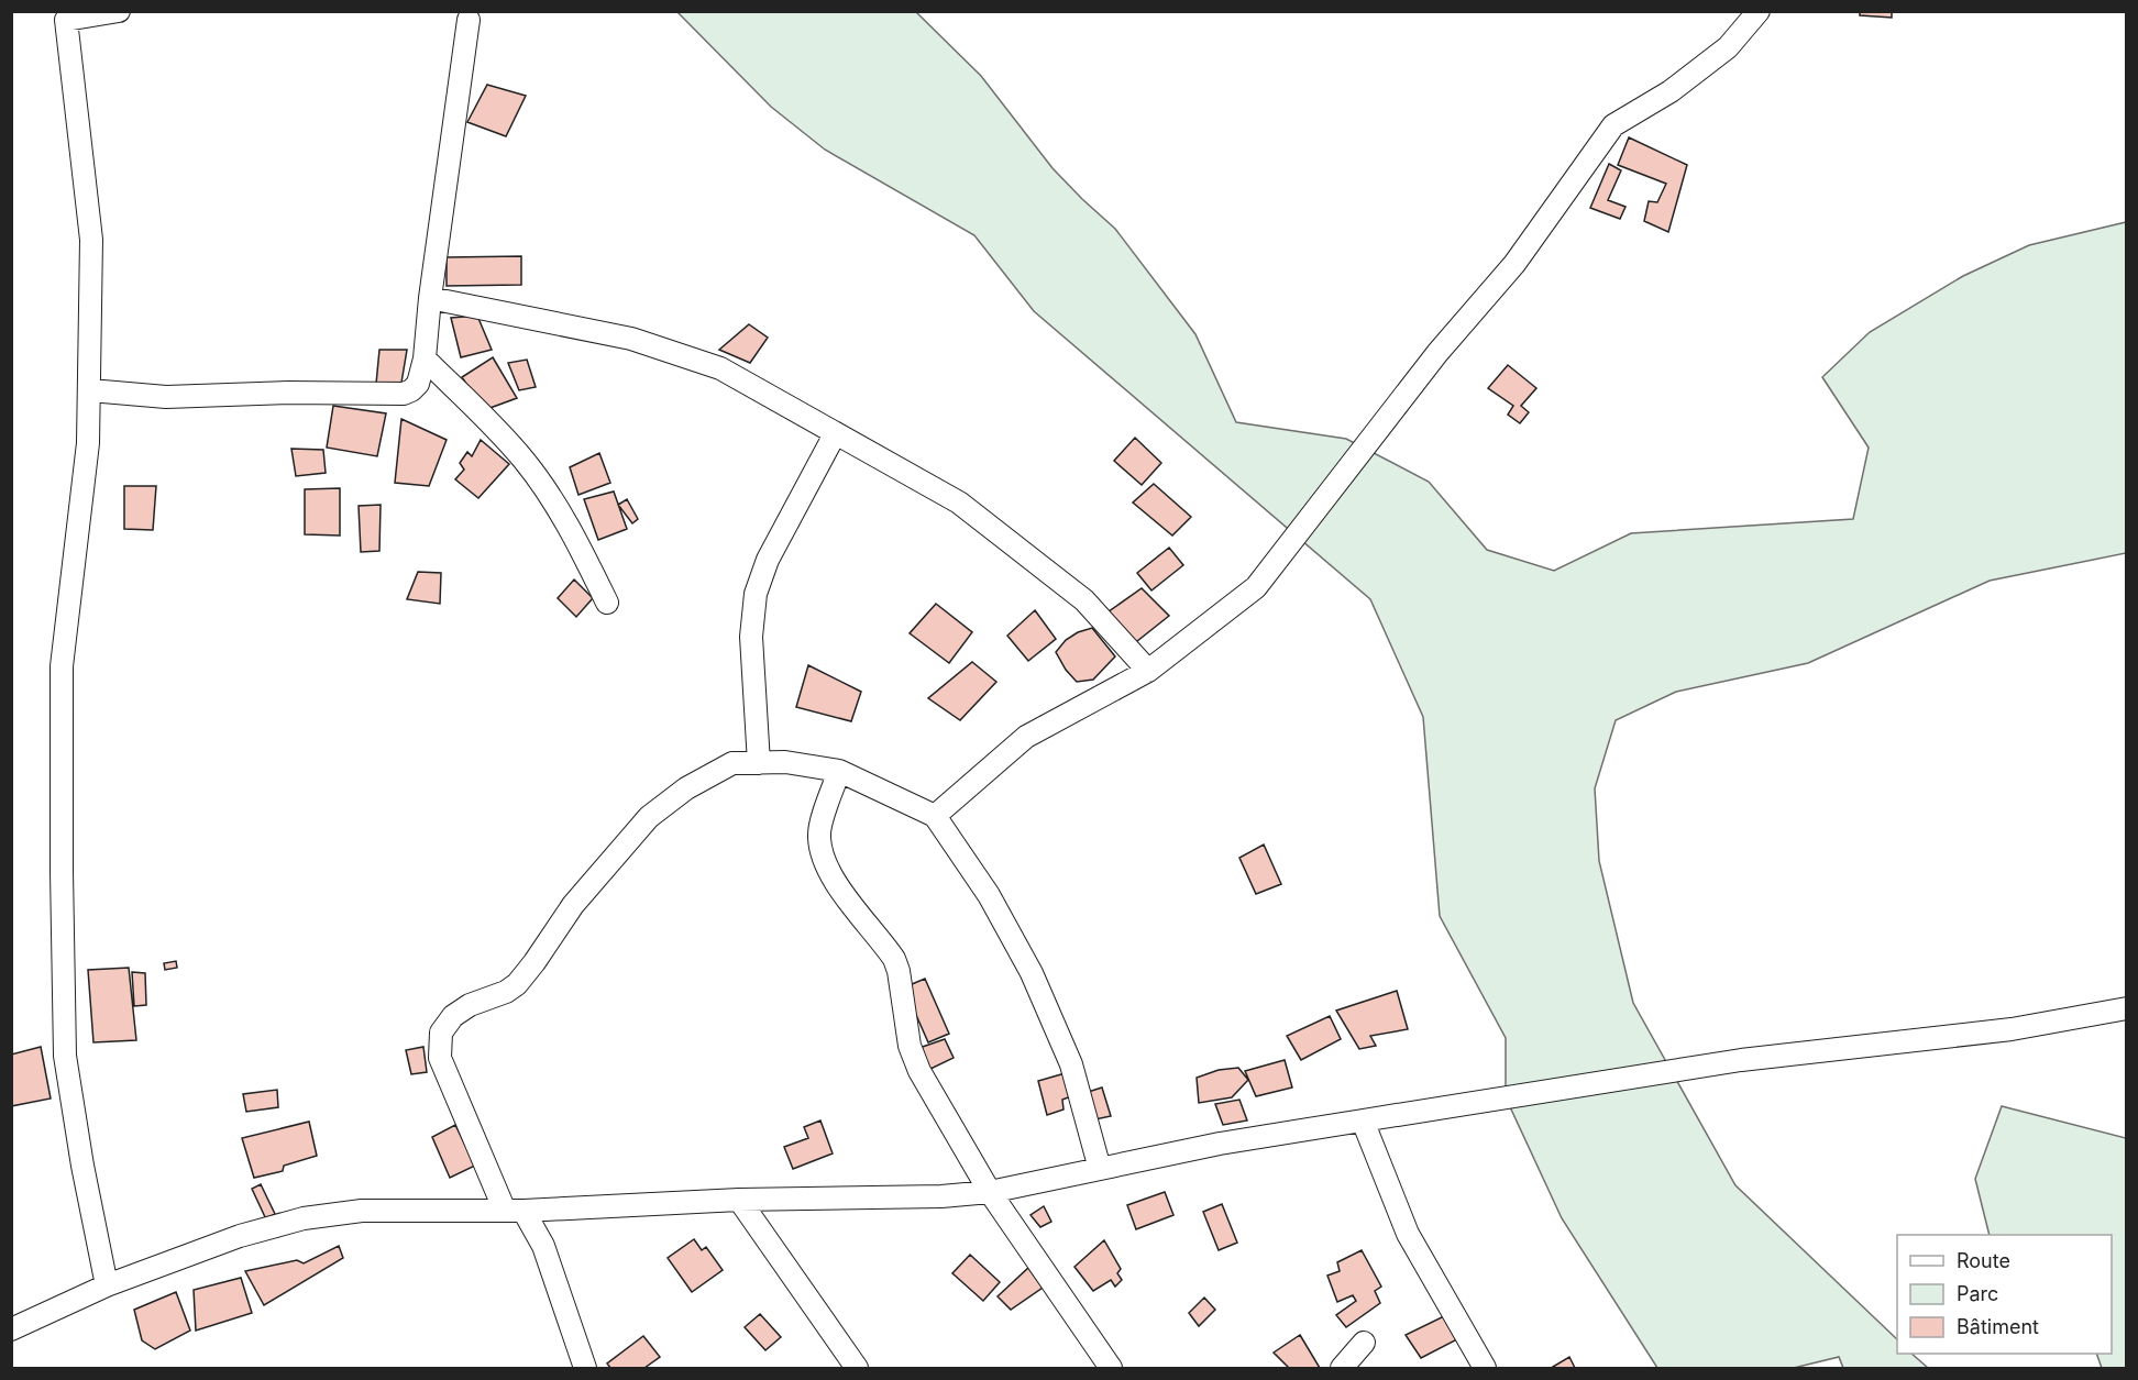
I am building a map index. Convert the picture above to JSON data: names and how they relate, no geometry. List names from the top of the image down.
{
  "legend": ["Route", "Parc", "Bâtiment"]
}
